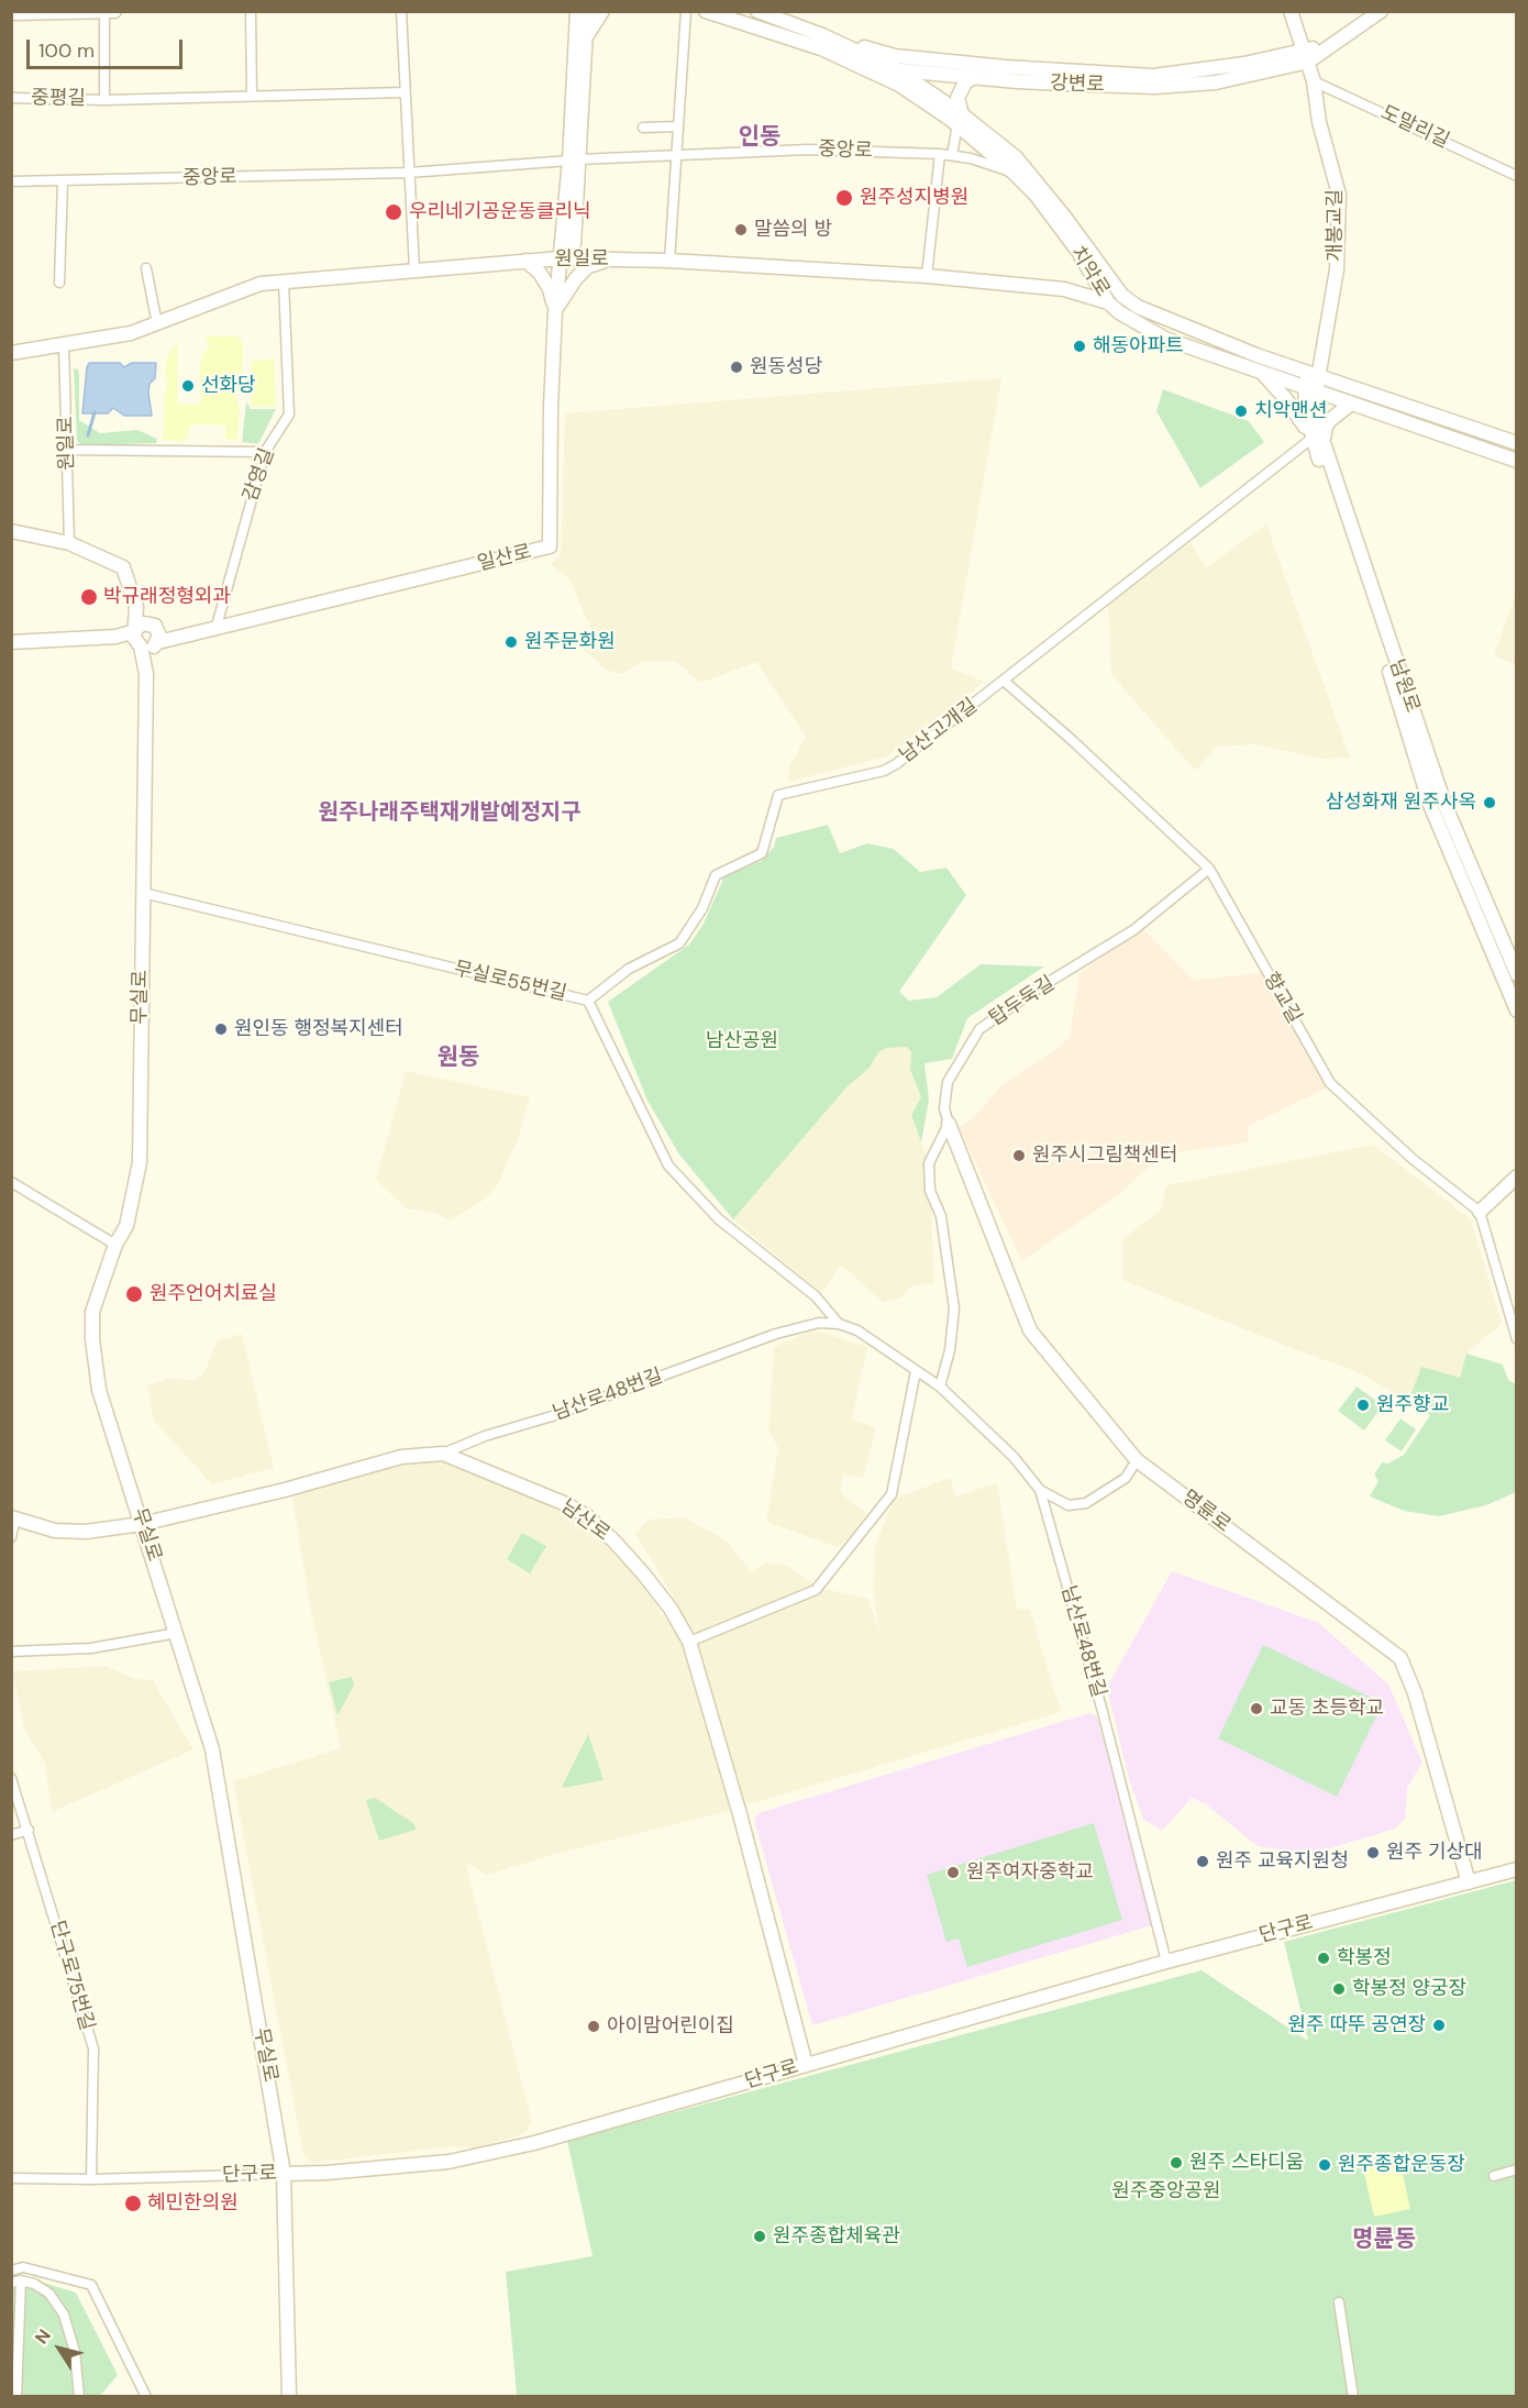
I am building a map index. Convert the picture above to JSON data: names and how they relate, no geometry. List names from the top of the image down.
{
  "streets": {
    "street": [
      "강변로",
      "중평길",
      "도말리길",
      "중앙로",
      "개봉교길",
      "원일로",
      "치악로",
      "감영길",
      "일산로",
      "남원로",
      "남산고개길",
      "무실로55번길",
      "무실로",
      "향교길",
      "탑두둑길",
      "남산로48번길",
      "명륜로",
      "남산로",
      "단구로",
      "단구로75번길"
    ]
  },
  "crossings": [
    ["강변로", "개봉교길"],
    ["강변로", "치악로"],
    ["도말리길", "개봉교길"],
    ["중앙로", "치악로"],
    ["중앙로", "일산로"],
    ["개봉교길", "치악로"],
    ["개봉교길", "남원로"],
    ["원일로", "치악로"],
    ["원일로", "감영길"],
    ["원일로", "일산로"],
    ["치악로", "남원로"],
    ["감영길", "일산로"],
    ["남원로", "남산고개길"],
    ["남산고개길", "무실로55번길"],
    ["남산고개길", "향교길"],
    ["무실로55번길", "무실로"],
    ["무실로55번길", "남산로48번길"],
    ["무실로", "남산로"],
    ["무실로", "단구로"],
    ["향교길", "탑두둑길"],
    ["탑두둑길", "명륜로"],
    ["남산로48번길", "남산로"],
    ["남산로48번길", "단구로"],
    ["명륜로", "단구로"],
    ["남산로", "단구로"],
    ["단구로", "단구로75번길"]
  ],
  "districts": [
    "인동",
    "원주나래주택재개발예정지구",
    "원동",
    "명륜동"
  ],
  "parks": ["남산공원", "원주중앙공원"],
  "places": [
    "원주성지병원",
    "우리네기공운동클리닉",
    "말씀의 방",
    "해동아파트",
    "원동성당",
    "선화당",
    "치악맨션",
    "박규래정형외과",
    "원주문화원",
    "삼성화재 원주사옥",
    "원인동 행정복지센터",
    "원주시그림책센터",
    "원주언어치료실",
    "원주향교",
    "교동 초등학교",
    "원주 기상대",
    "원주 교육지원청",
    "원주여자중학교",
    "학봉정",
    "학봉정 양궁장",
    "원주 따뚜 공연장",
    "아이맘어린이집",
    "원주 스타디움",
    "원주종합운동장",
    "혜민한의원",
    "원주종합체육관"
  ],
  "scale_bar": "100 m",
  "north": "top left"
}
